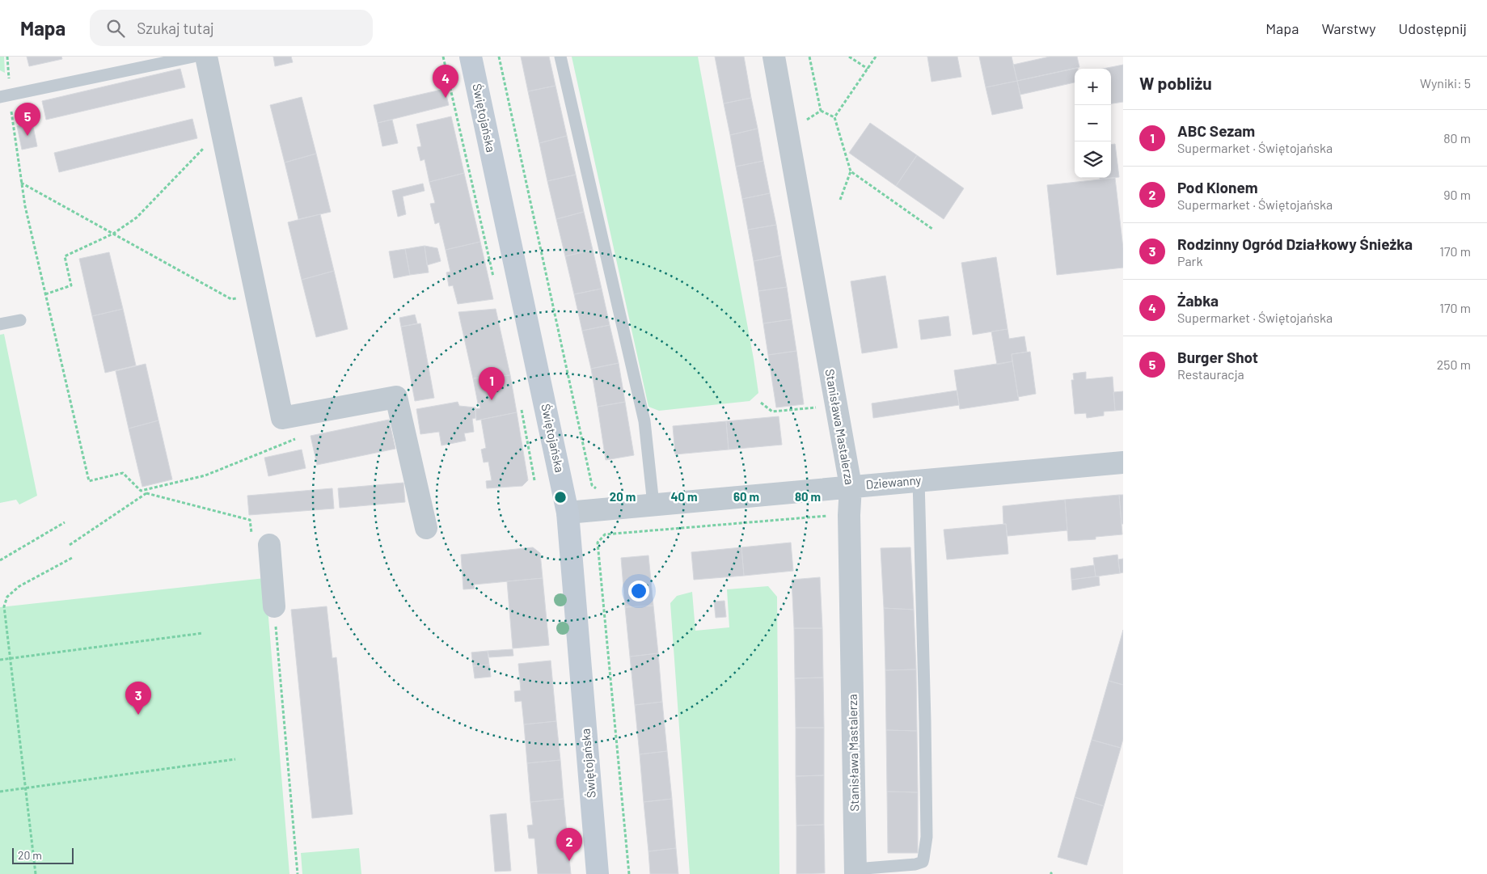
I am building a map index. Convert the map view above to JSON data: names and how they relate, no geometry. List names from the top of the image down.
{
  "streets": {
    "street": ["Świętojańska", "Stanisława Mastalerza", "Dziewanny"]
  },
  "crossings": [
    ["Świętojańska", "Dziewanny"],
    ["Stanisława Mastalerza", "Dziewanny"]
  ],
  "scale_bar": "20 m",
  "page": {
    "header": "Mapa",
    "search": "Szukaj tutaj",
    "nav": ["Mapa", "Warstwy", "Udostępnij"],
    "heading": ["W pobliżu", "Wyniki: 5"],
    "pins": [
      "4",
      "5",
      "1",
      "3",
      "2"
    ],
    "map_buttons": ["+", "−"],
    "list": [
      {
        "mark": "1",
        "name": "ABC Sezam",
        "note": "Supermarket · Świętojańska",
        "value": "80 m"
      },
      {
        "mark": "2",
        "name": "Pod Klonem",
        "note": "Supermarket · Świętojańska",
        "value": "90 m"
      },
      {
        "mark": "3",
        "name": "Rodzinny Ogród Działkowy Śnieżka",
        "note": "Park",
        "value": "170 m"
      },
      {
        "mark": "4",
        "name": "Żabka",
        "note": "Supermarket · Świętojańska",
        "value": "170 m"
      },
      {
        "mark": "5",
        "name": "Burger Shot",
        "note": "Restauracja",
        "value": "250 m"
      }
    ],
    "scale": "20 m"
  },
  "rings": [
    "20 m",
    "40 m",
    "60 m",
    "80 m"
  ]
}
